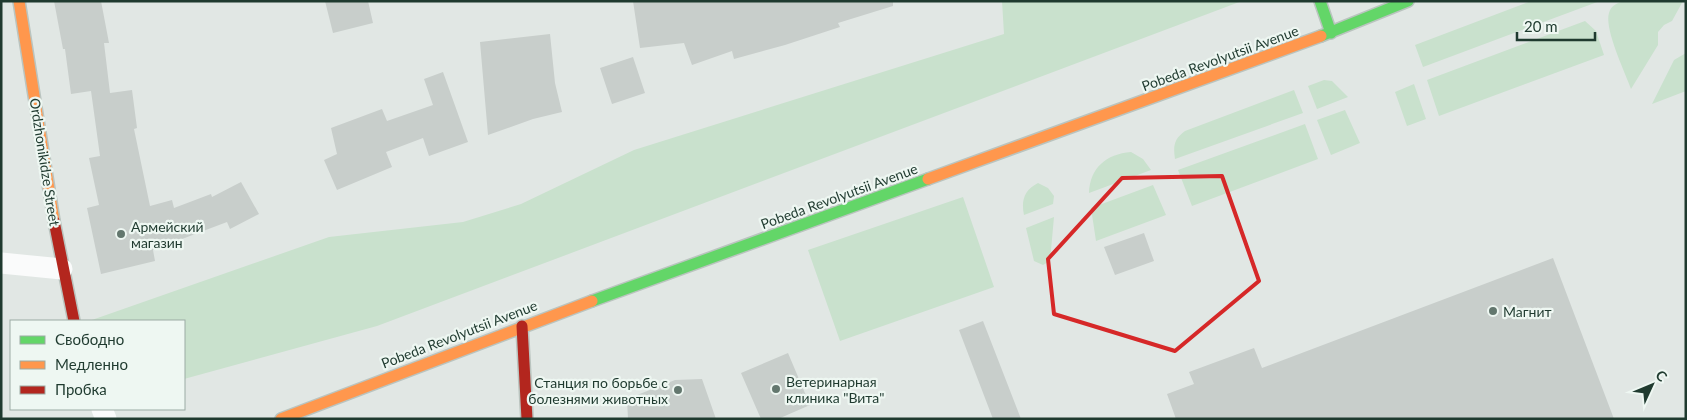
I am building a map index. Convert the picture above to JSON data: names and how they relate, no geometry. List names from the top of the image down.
{
  "streets": {
    "main road": ["Pobeda Revolyutsii Avenue", "Ordzhonikidze Street"]
  },
  "places": [
    "Армейский магазин",
    "Магнит",
    "Ветеринарная клиника \"Вита\"",
    "Станция по борьбе с болезнями животных"
  ],
  "legend": ["Свободно", "Медленно", "Пробка"],
  "scale_bar": "20 m",
  "north": "top right"
}
